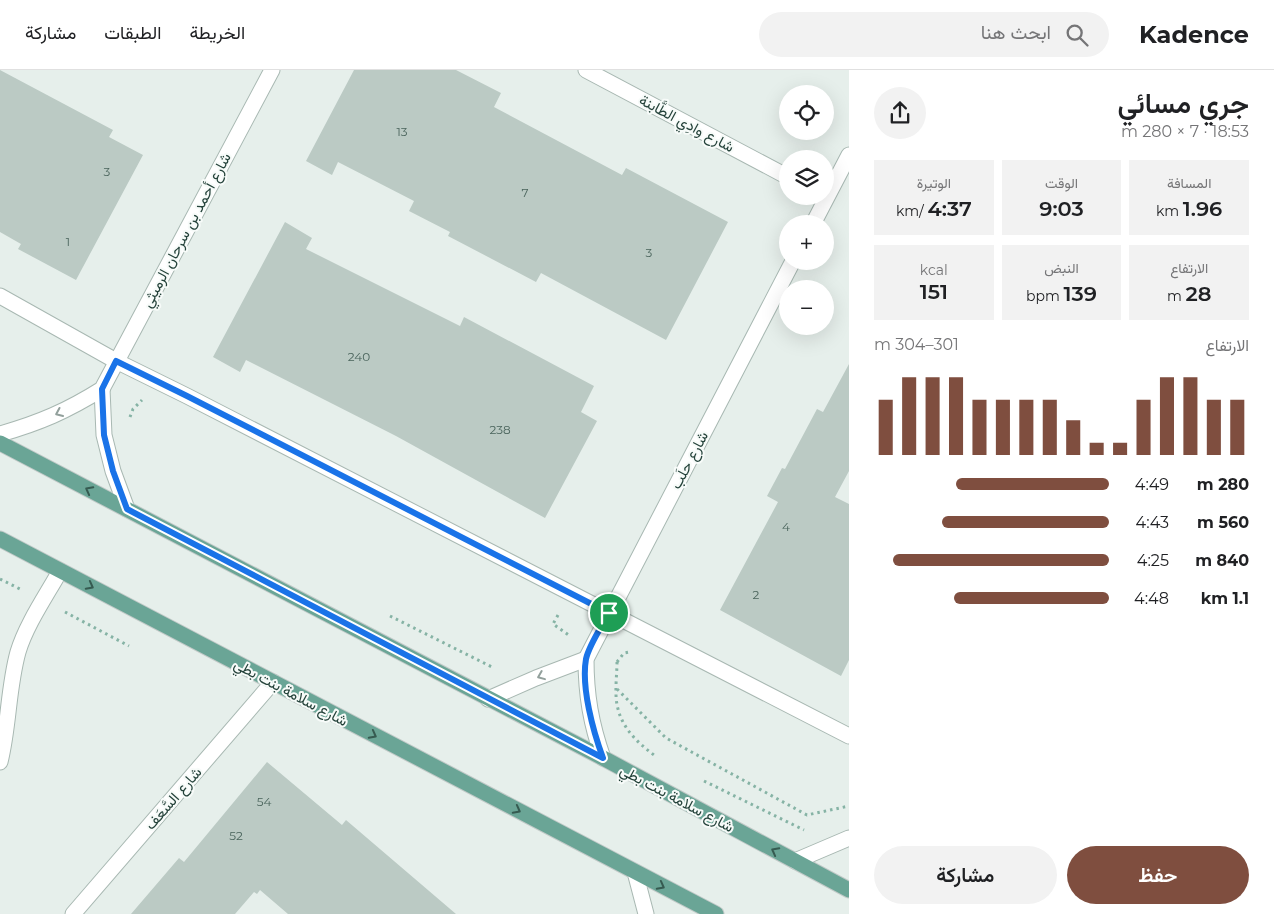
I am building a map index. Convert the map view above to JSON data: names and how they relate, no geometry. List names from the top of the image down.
{
  "streets": {
    "main road": ["شارع سلامة بنت بطي"],
    "street": [
      "شارع وادِي الطَّابنة",
      "شارع أحمد بن سرحان الرميثي",
      "شارع حلَب",
      "شارع السَّعَف"
    ]
  },
  "crossings": [
    ["شارع أحمد بن سرحان الرميثي", "شارع سلامة بنت بطي"],
    ["شارع حلَب", "شارع سلامة بنت بطي"],
    ["شارع سلامة بنت بطي", "شارع السَّعَف"]
  ],
  "house_numbers": [
    "13",
    "3",
    "7",
    "1",
    "3",
    "240",
    "238",
    "4",
    "2",
    "54",
    "52"
  ],
  "page": {
    "header": "Kadence",
    "search": "ابحث هنا",
    "nav": ["الخريطة", "الطبقات", "مشاركة"],
    "heading": ["جري مسائي", "18:53 · 7 × 280 m"],
    "map_buttons": ["+", "−"],
    "stats": [
      ["المسافة", "1.96 km"],
      ["الوقت", "9:03"],
      ["الوتيرة", "4:37 /km"],
      ["الارتفاع", "28 m"],
      ["النبض", "139 bpm"],
      ["kcal", "151"]
    ],
    "chart": ["الارتفاع", "301–304 m"],
    "list": [
      {
        "name": "280 m",
        "note": "4:49"
      },
      {
        "name": "560 m",
        "note": "4:43"
      },
      {
        "name": "840 m",
        "note": "4:25"
      },
      {
        "name": "1.1 km",
        "note": "4:48"
      }
    ],
    "buttons": ["حفظ", "مشاركة"]
  }
}
